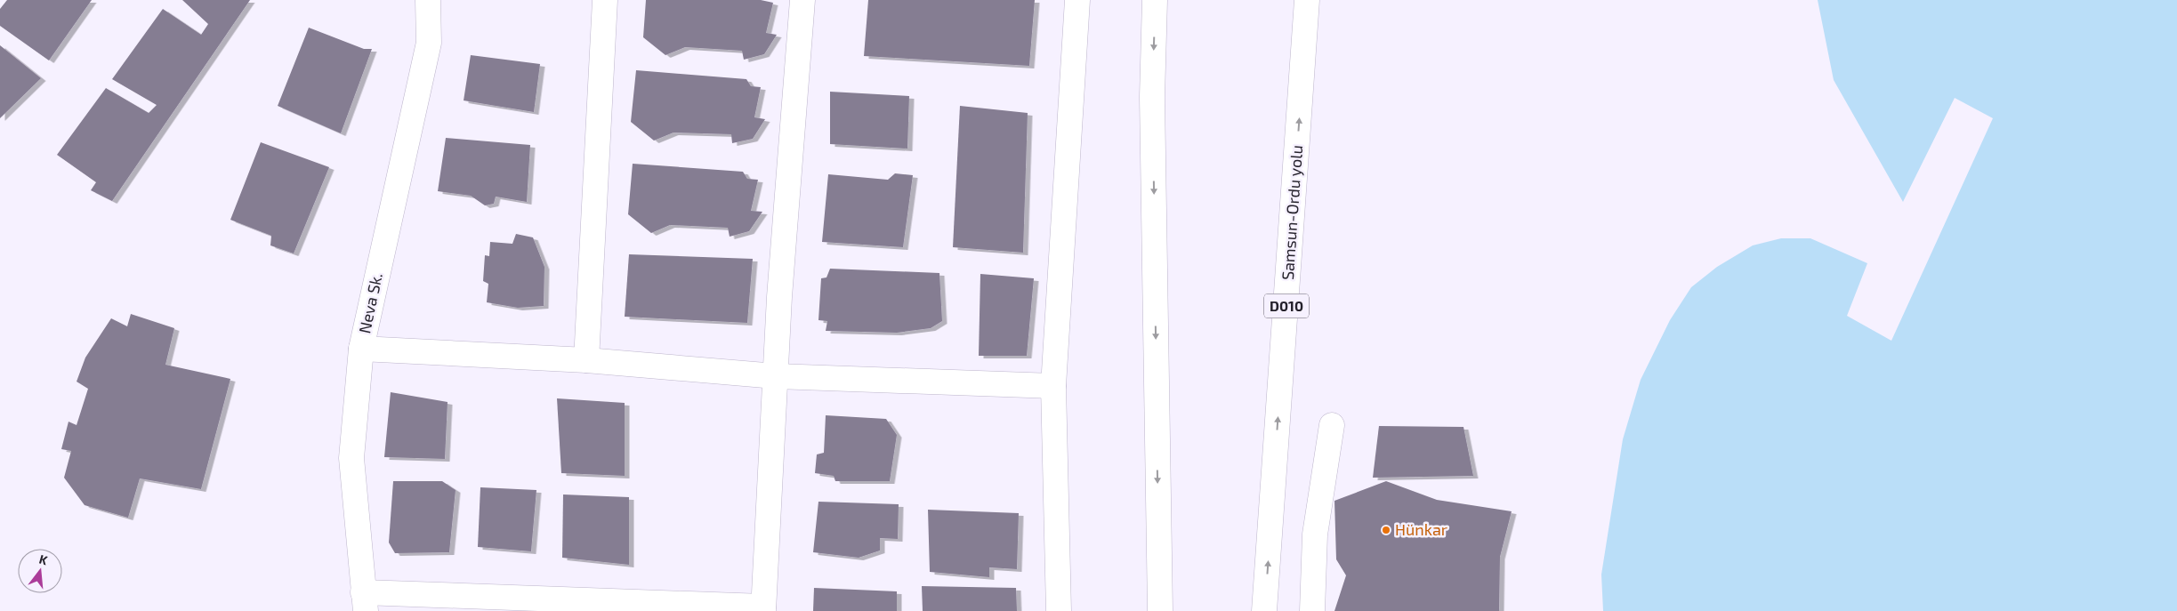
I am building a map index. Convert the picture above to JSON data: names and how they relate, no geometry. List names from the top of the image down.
{
  "streets": {
    "main road": ["Samsun-Ordu yolu", "Neva Sk.", "D010"]
  },
  "places": ["Hünkar"],
  "north": "top"
}
